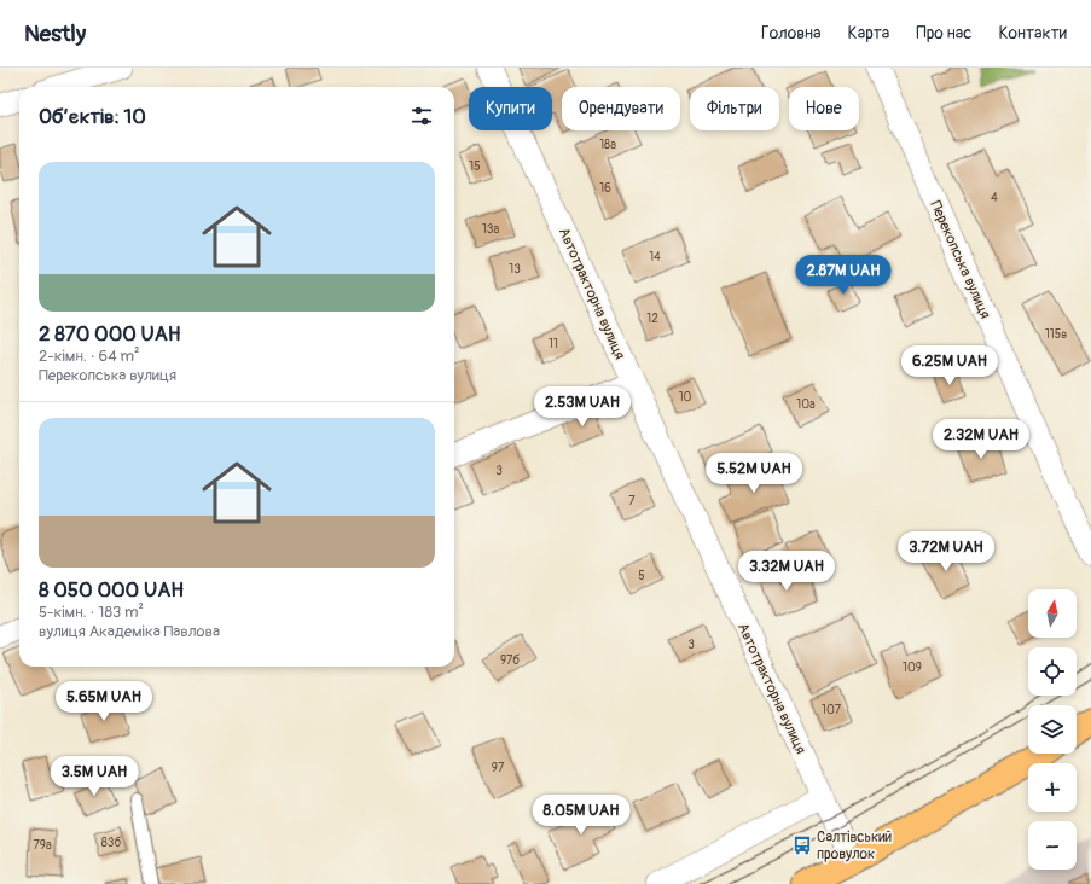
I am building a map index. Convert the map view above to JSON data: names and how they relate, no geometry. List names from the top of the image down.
{
  "streets": {
    "street": ["Перекопська вулиця", "Автотракторна вулиця"]
  },
  "places": {
    "bus stop": ["Салтівський провулок"]
  },
  "house_numbers": [
    "18а",
    "15",
    "16",
    "4",
    "13а",
    "14",
    "13",
    "12",
    "115в",
    "11",
    "10",
    "10а",
    "3",
    "7",
    "5",
    "3",
    "97б",
    "109",
    "107",
    "97",
    "83б",
    "79а"
  ],
  "north": "top",
  "page": {
    "header": "Nestly",
    "nav": [
      "Головна",
      "Карта",
      "Про нас",
      "Контакти"
    ],
    "chip": [
      "Купити",
      "Орендувати",
      "Фільтри",
      "Нове"
    ],
    "heading": "Об’єктів: 10",
    "list": [
      {
        "name": "2 870 000 UAH",
        "note": "2-кімн. · 64 m² · Перекопська вулиця"
      },
      {
        "name": "8 050 000 UAH",
        "note": "5-кімн. · 183 m² · вулиця Академіка Павлова"
      }
    ],
    "price": [
      "2.87M UAH",
      "6.25M UAH",
      "2.53M UAH",
      "2.32M UAH",
      "5.52M UAH",
      "3.72M UAH",
      "3.32M UAH",
      "5.65M UAH",
      "3.5M UAH",
      "8.05M UAH"
    ],
    "map_buttons": ["+", "−"]
  }
}
